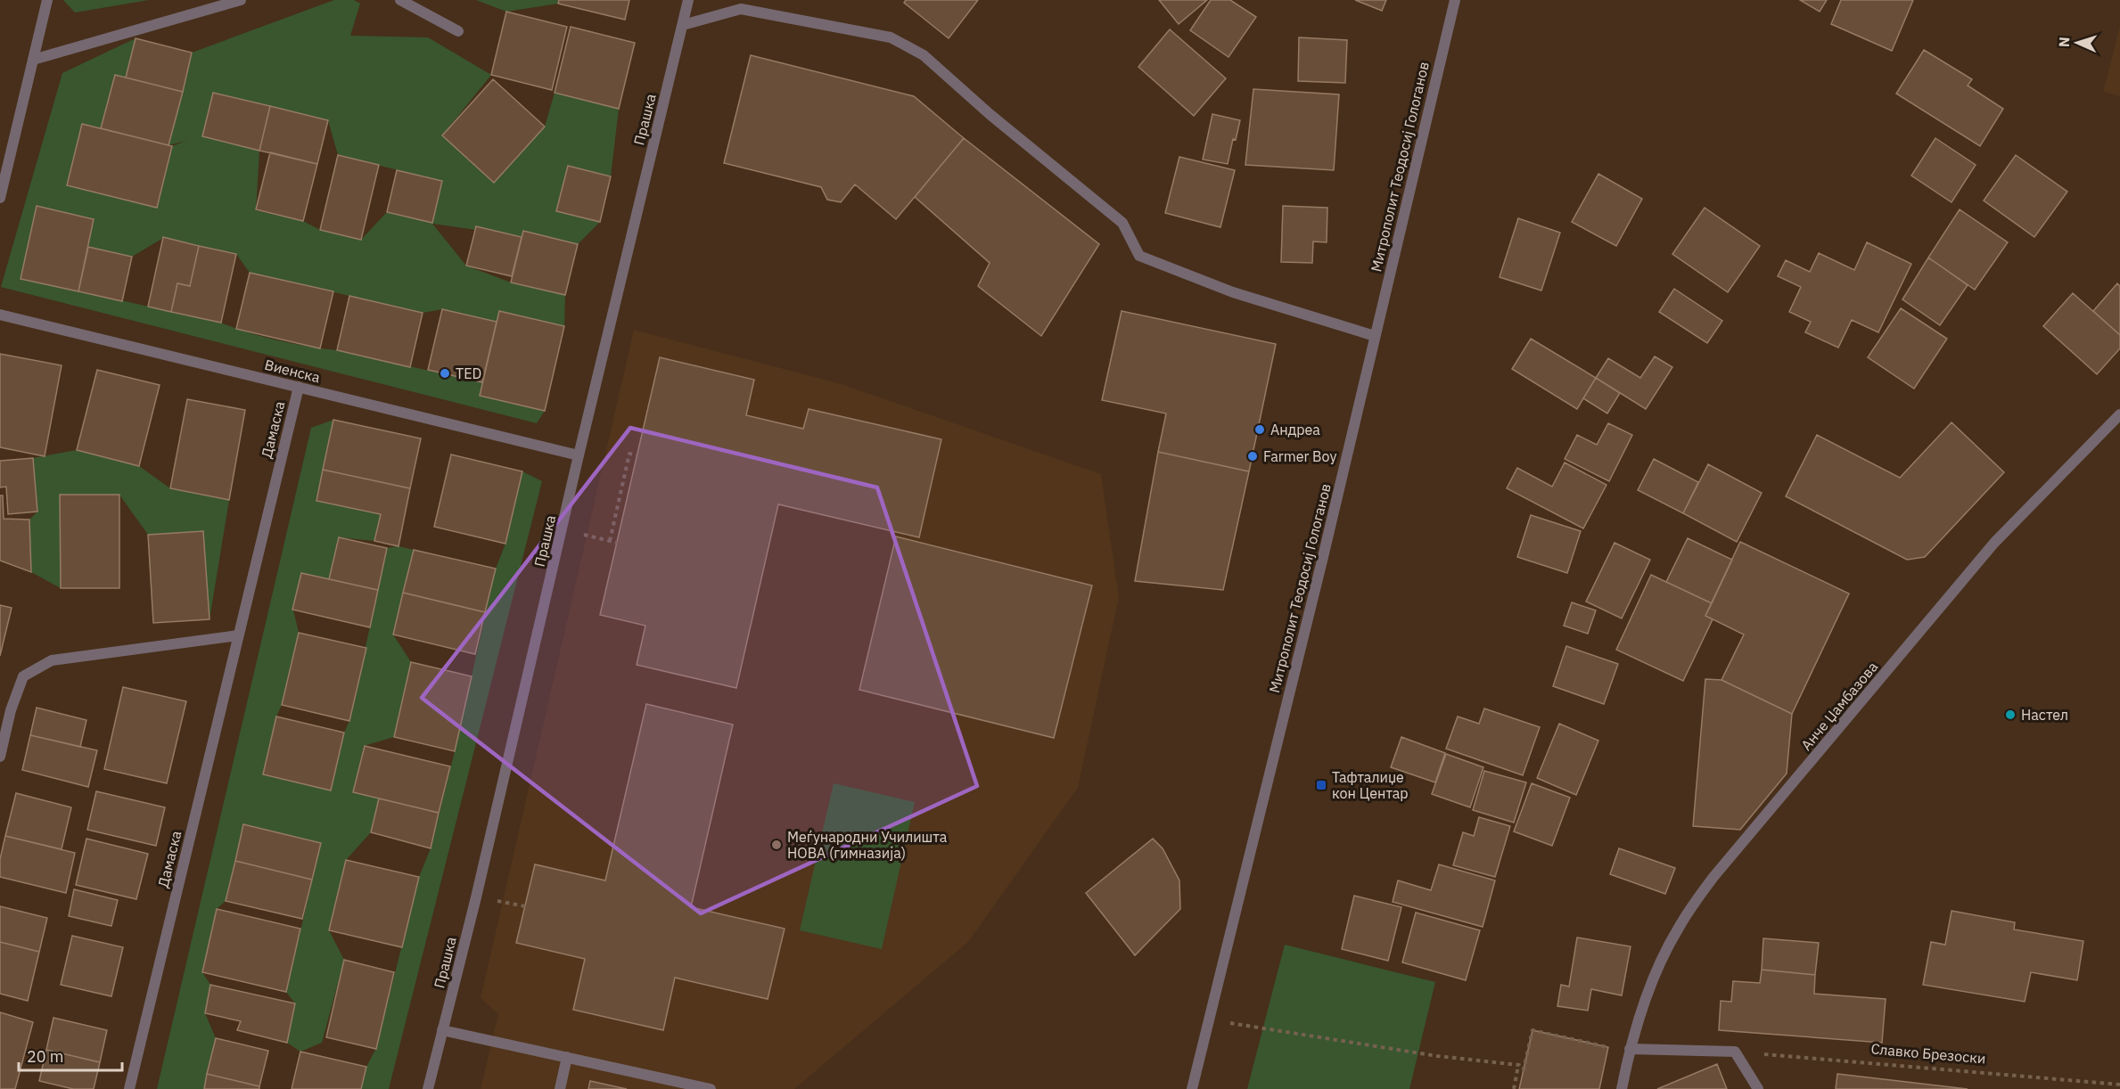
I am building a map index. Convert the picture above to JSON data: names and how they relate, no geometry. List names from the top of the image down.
{
  "streets": {
    "street": [
      "Прашка",
      "Митрополит Теодосиј Гологанов",
      "Виенска",
      "Дамаска",
      "Анче Џамбазова"
    ],
    "path": ["Славко Брезоски"]
  },
  "crossings": [
    ["Прашка", "Виенска"],
    ["Виенска", "Дамаска"]
  ],
  "places": {
    "other": [
      "TED",
      "Андреа",
      "Farmer Boy",
      "Настел",
      "Меѓународни Училишта НОВА (гимназија)"
    ],
    "transit": ["Тафталиџе кон Центар"]
  },
  "scale_bar": "20 m",
  "north": "left"
}
